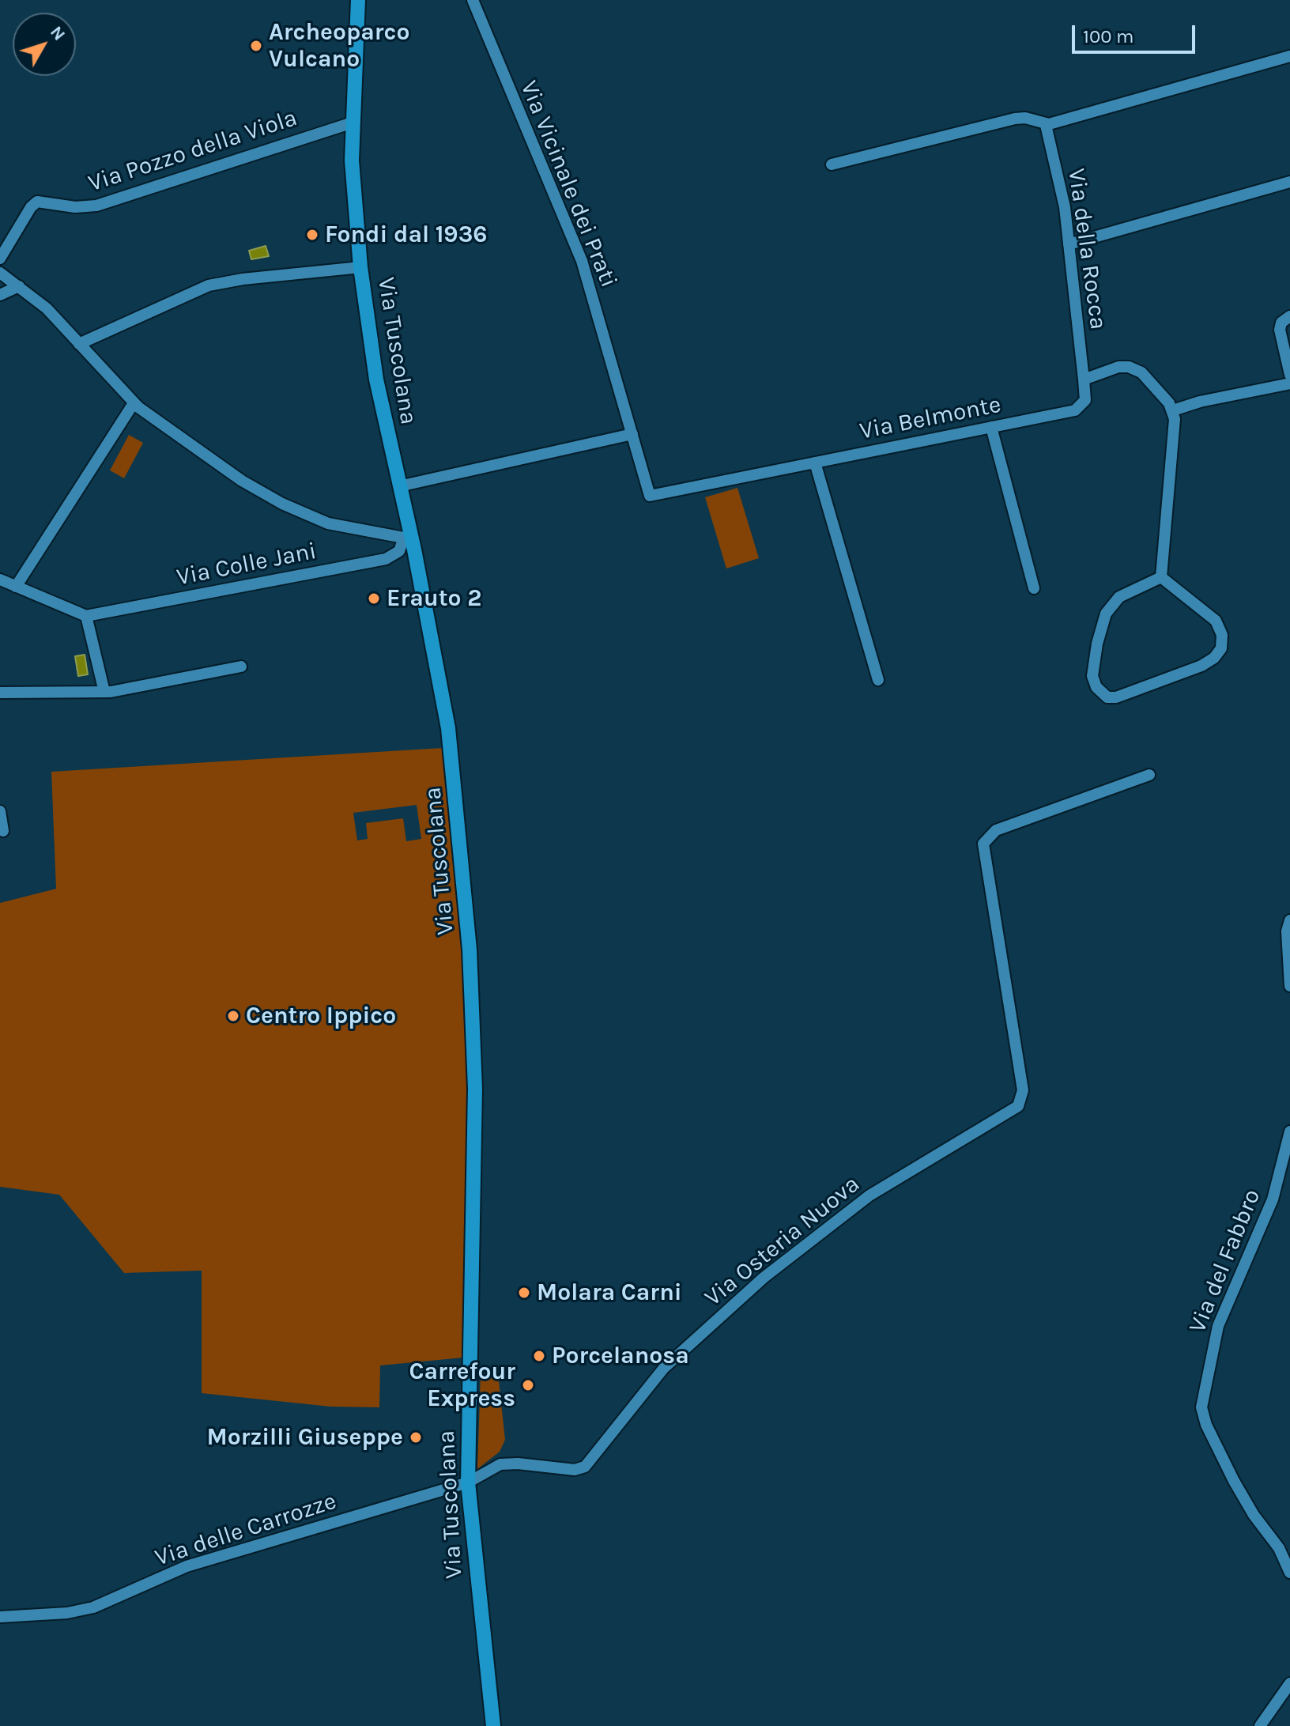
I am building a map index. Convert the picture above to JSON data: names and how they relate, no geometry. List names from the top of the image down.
{
  "streets": {
    "main road": ["Via Tuscolana"],
    "street": [
      "Via Pozzo della Viola",
      "Via Vicinale dei Prati",
      "Via della Rocca",
      "Via Belmonte",
      "Via Colle Jani",
      "Via Osteria Nuova",
      "Via del Fabbro",
      "Via delle Carrozze"
    ]
  },
  "crossings": [
    ["Via Pozzo della Viola", "Via Tuscolana"],
    ["Via Vicinale dei Prati", "Via Belmonte"],
    ["Via della Rocca", "Via Belmonte"],
    ["Via Tuscolana", "Via Colle Jani"],
    ["Via Tuscolana", "Via Osteria Nuova"],
    ["Via Tuscolana", "Via delle Carrozze"],
    ["Via Osteria Nuova", "Via delle Carrozze"]
  ],
  "places": [
    "Archeoparco Vulcano",
    "Fondi dal 1936",
    "Erauto 2",
    "Centro Ippico",
    "Molara Carni",
    "Porcelanosa",
    "Carrefour Express",
    "Morzilli Giuseppe"
  ],
  "scale_bar": "100 m",
  "north": "top right"
}
